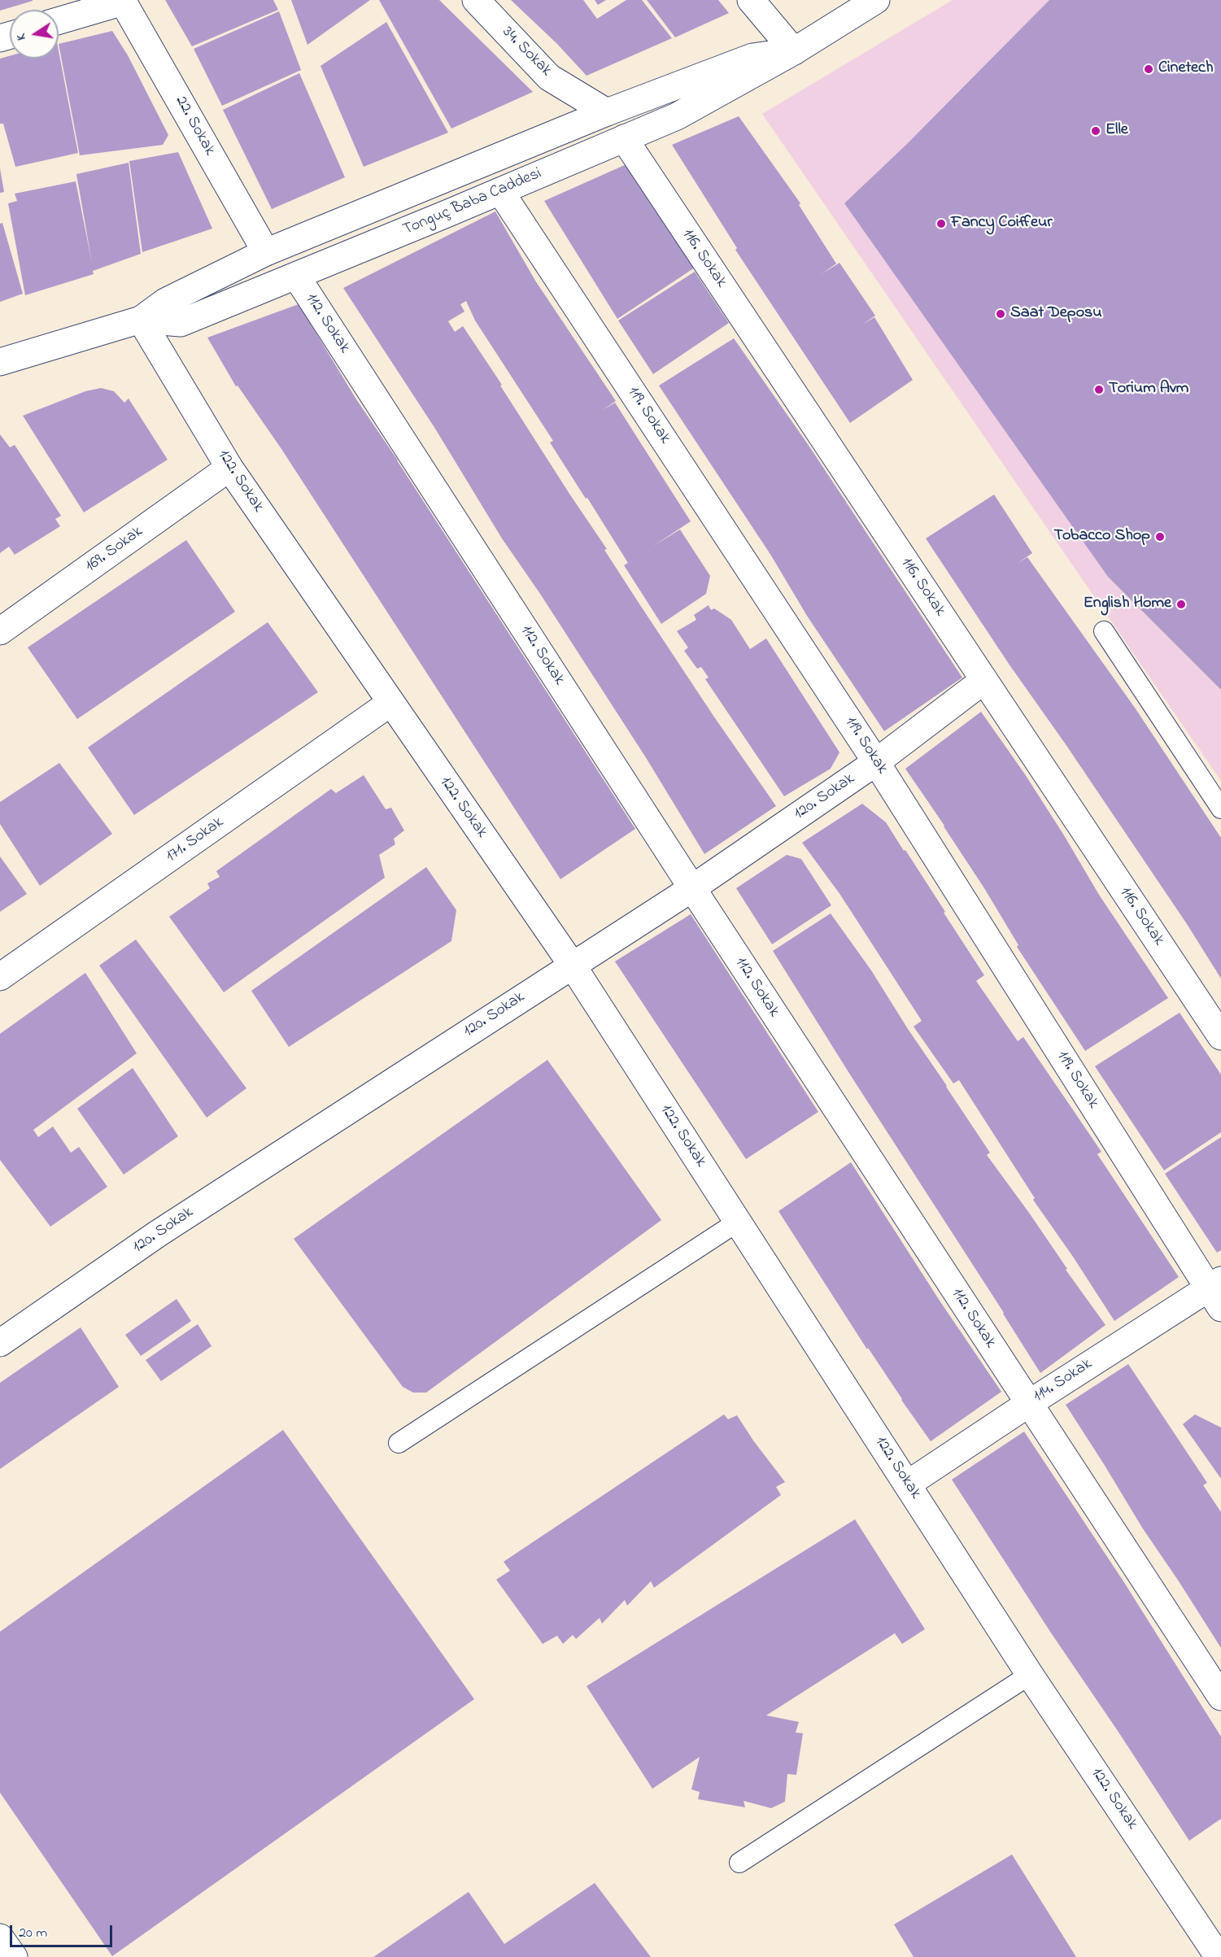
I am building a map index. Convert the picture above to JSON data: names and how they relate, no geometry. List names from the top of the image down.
{
  "streets": {
    "street": [
      "34. Sokak",
      "22. Sokak",
      "Tonguç Baba Caddesi",
      "116. Sokak",
      "112. Sokak",
      "119. Sokak",
      "122. Sokak",
      "169. Sokak",
      "120. Sokak",
      "171. Sokak",
      "114. Sokak"
    ]
  },
  "crossings": [
    ["34. Sokak", "Tonguç Baba Caddesi"],
    ["22. Sokak", "Tonguç Baba Caddesi"],
    ["Tonguç Baba Caddesi", "116. Sokak"],
    ["Tonguç Baba Caddesi", "112. Sokak"],
    ["Tonguç Baba Caddesi", "119. Sokak"],
    ["Tonguç Baba Caddesi", "122. Sokak"],
    ["116. Sokak", "120. Sokak"],
    ["112. Sokak", "120. Sokak"],
    ["112. Sokak", "114. Sokak"],
    ["119. Sokak", "120. Sokak"],
    ["119. Sokak", "114. Sokak"],
    ["122. Sokak", "169. Sokak"],
    ["122. Sokak", "120. Sokak"],
    ["122. Sokak", "171. Sokak"],
    ["122. Sokak", "114. Sokak"]
  ],
  "places": [
    "Cinetech",
    "Elle",
    "Fancy Coiffeur",
    "Saat Deposu",
    "Torium Avm",
    "Tobacco Shop",
    "English Home"
  ],
  "scale_bar": "20 m",
  "north": "left"
}
